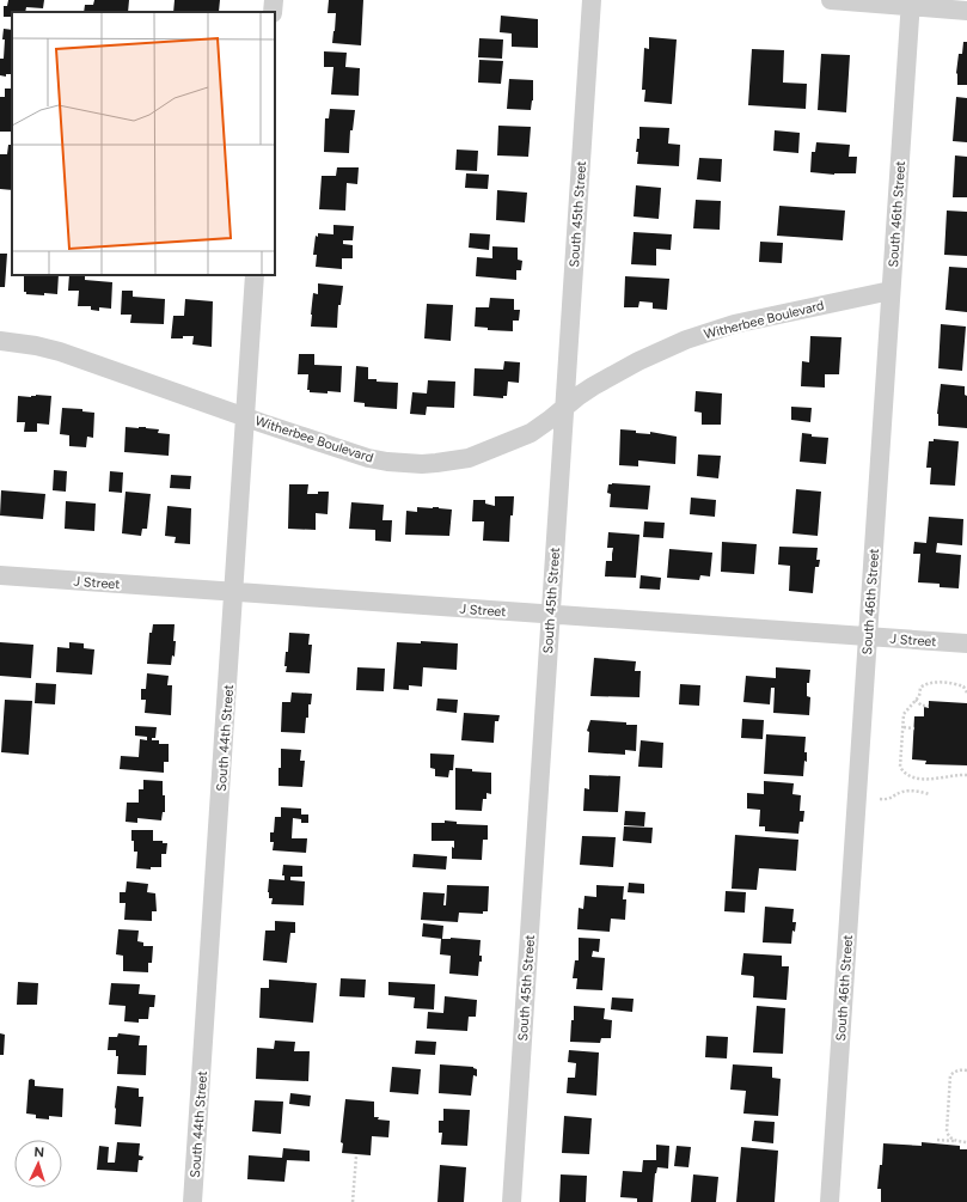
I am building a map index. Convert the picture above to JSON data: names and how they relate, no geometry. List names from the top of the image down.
{
  "streets": {
    "street": [
      "South 45th Street",
      "South 46th Street",
      "Witherbee Boulevard",
      "J Street",
      "South 44th Street"
    ]
  },
  "crossings": [
    ["South 45th Street", "Witherbee Boulevard"],
    ["South 45th Street", "J Street"],
    ["South 46th Street", "Witherbee Boulevard"],
    ["South 46th Street", "J Street"],
    ["Witherbee Boulevard", "South 44th Street"],
    ["J Street", "South 44th Street"]
  ],
  "north": "top"
}
